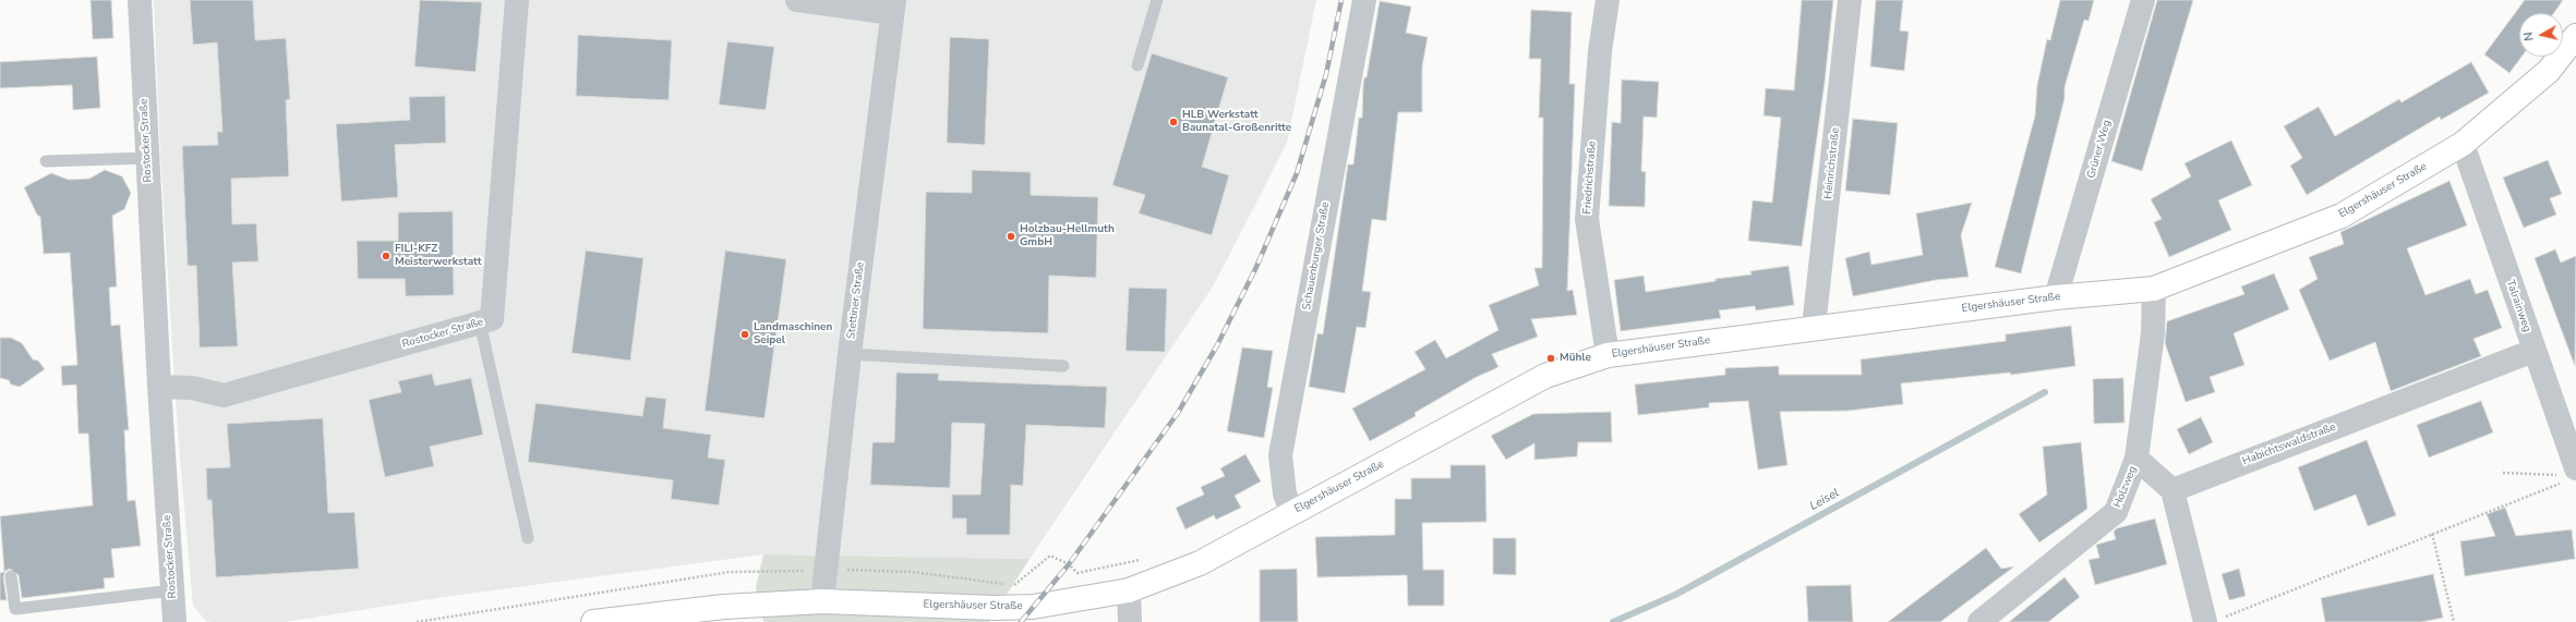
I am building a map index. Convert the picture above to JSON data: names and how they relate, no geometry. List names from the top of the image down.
{
  "streets": {
    "street": [
      "Rostocker Straße",
      "Grüner Weg",
      "Heinrichstraße",
      "Friedrichstraße",
      "Elgershäuser Straße",
      "Schauenburger Straße",
      "Stettiner Straße",
      "Talrainweg",
      "Habichtswaldstraße",
      "Holzweg"
    ]
  },
  "crossings": [
    ["Grüner Weg", "Elgershäuser Straße"],
    ["Heinrichstraße", "Elgershäuser Straße"],
    ["Friedrichstraße", "Elgershäuser Straße"],
    ["Elgershäuser Straße", "Schauenburger Straße"],
    ["Elgershäuser Straße", "Stettiner Straße"],
    ["Elgershäuser Straße", "Talrainweg"],
    ["Elgershäuser Straße", "Holzweg"],
    ["Talrainweg", "Habichtswaldstraße"]
  ],
  "water": ["Leisel"],
  "places": [
    "HLB Werkstatt Baunatal-Großenritte",
    "Holzbau-Hellmuth GmbH",
    "FILI-KFZ Meisterwerkstatt",
    "Landmaschinen Seipel",
    "Mühle"
  ],
  "north": "left"
}
